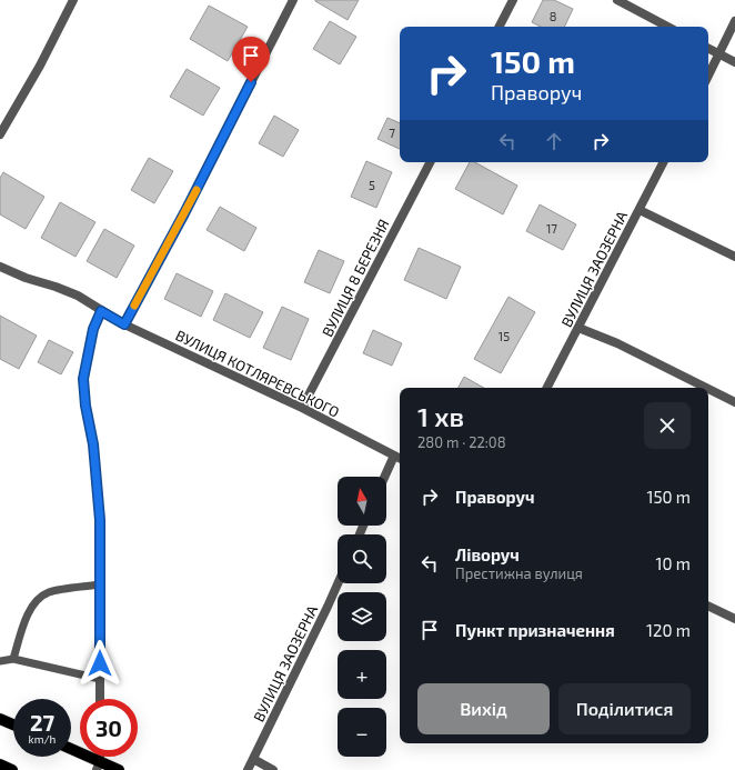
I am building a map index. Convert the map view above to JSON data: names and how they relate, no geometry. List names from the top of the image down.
{
  "streets": {
    "street": ["ВУЛИЦЯ ЗАОЗЕРНА", "ВУЛИЦЯ 8 БЕРЕЗНЯ", "ВУЛИЦЯ КОТЛЯРЕВСЬКОГО"]
  },
  "crossings": [
    ["ВУЛИЦЯ 8 БЕРЕЗНЯ", "ВУЛИЦЯ КОТЛЯРЕВСЬКОГО"]
  ],
  "house_numbers": [
    "8",
    "7",
    "5",
    "17",
    "15"
  ],
  "north": "top",
  "page": {
    "turn": ["150 m", "Праворуч"],
    "heading": ["1 хв", "280 m · 22:08"],
    "list": [
      {
        "name": "Праворуч",
        "value": "150 m"
      },
      {
        "name": "Ліворуч",
        "note": "Престижна вулиця",
        "value": "10 m"
      },
      {
        "name": "Пункт призначення",
        "value": "120 m"
      }
    ],
    "map_buttons": ["+", "−"],
    "buttons": ["Вихід", "Поділитися"],
    "speed": "27 km/h",
    "limit": "30"
  }
}
